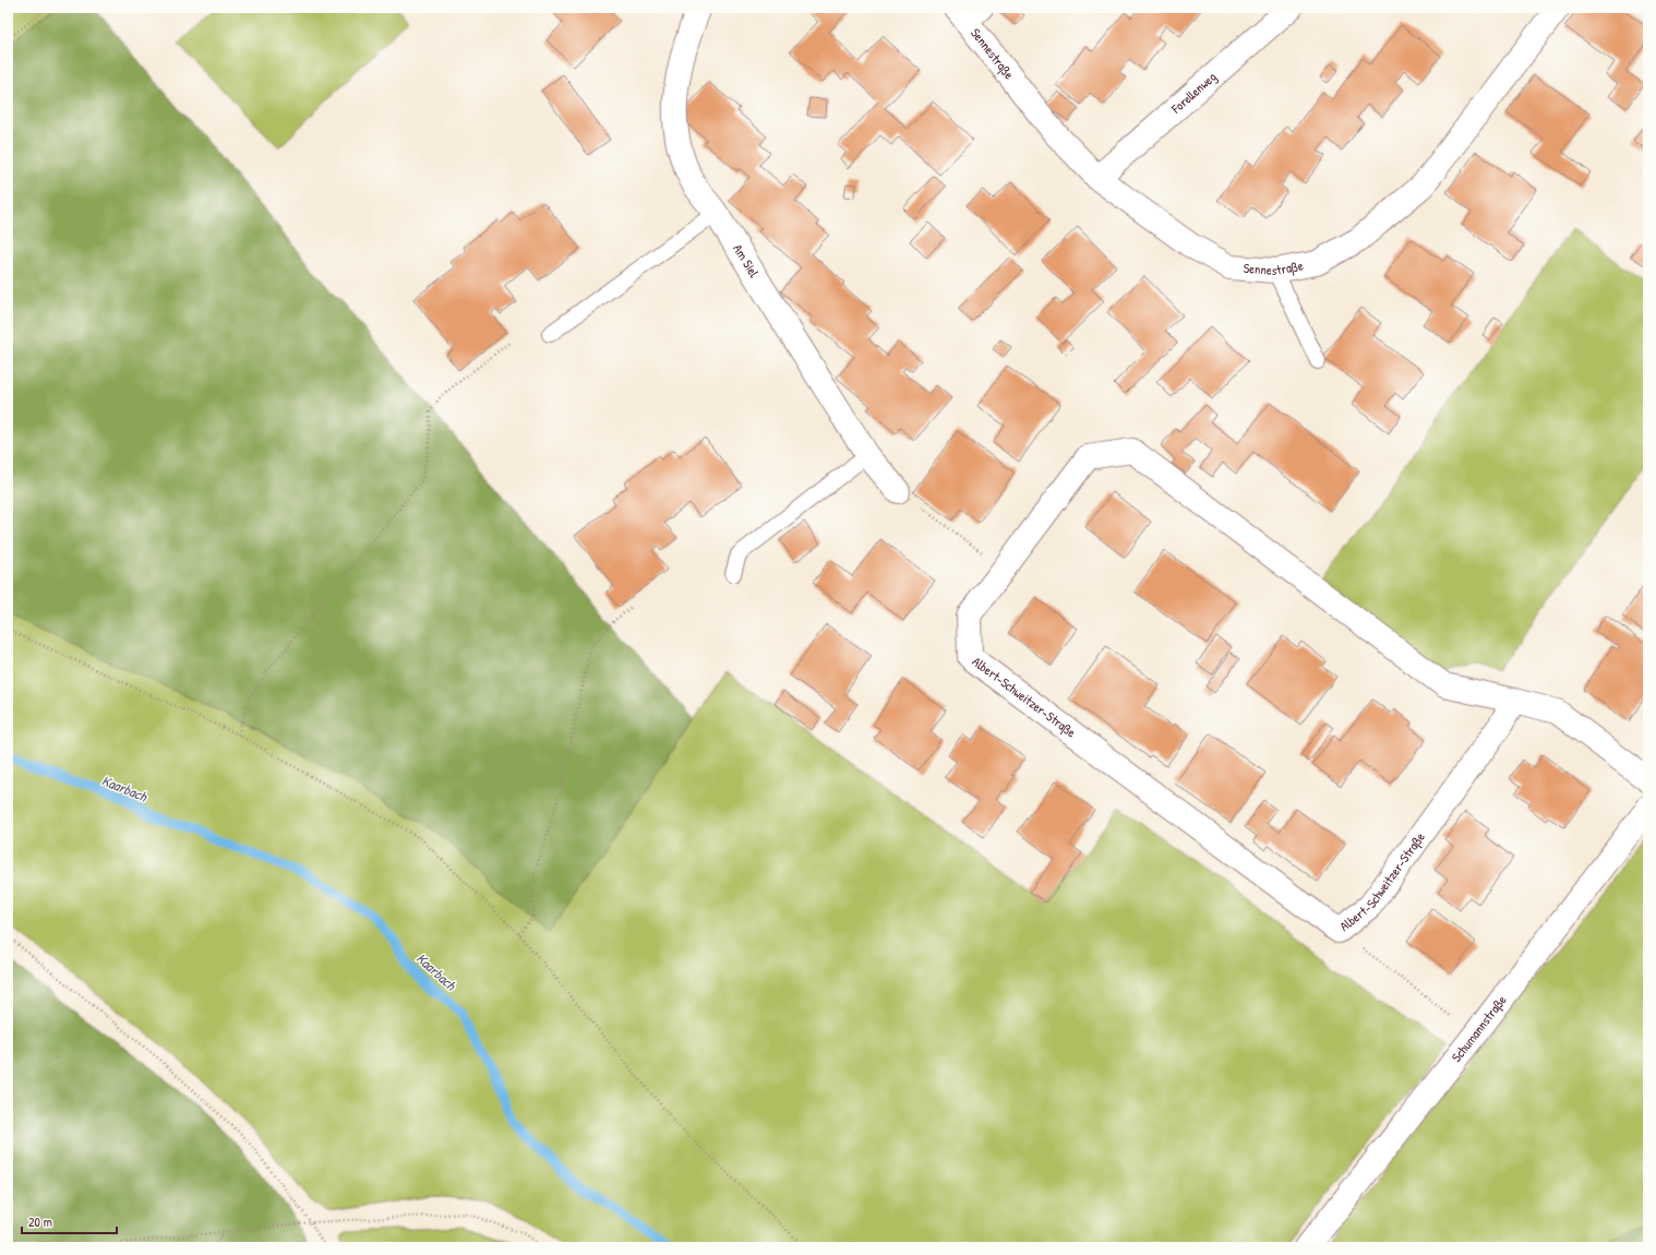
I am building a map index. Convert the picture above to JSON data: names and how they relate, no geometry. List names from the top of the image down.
{
  "streets": {
    "street": [
      "Sennestraße",
      "Forellenweg",
      "Am Siel",
      "Albert-Schweitzer-Straße",
      "Schumannstraße"
    ]
  },
  "crossings": [
    ["Sennestraße", "Forellenweg"]
  ],
  "water": ["Kaarbach"],
  "scale_bar": "20 m"
}
